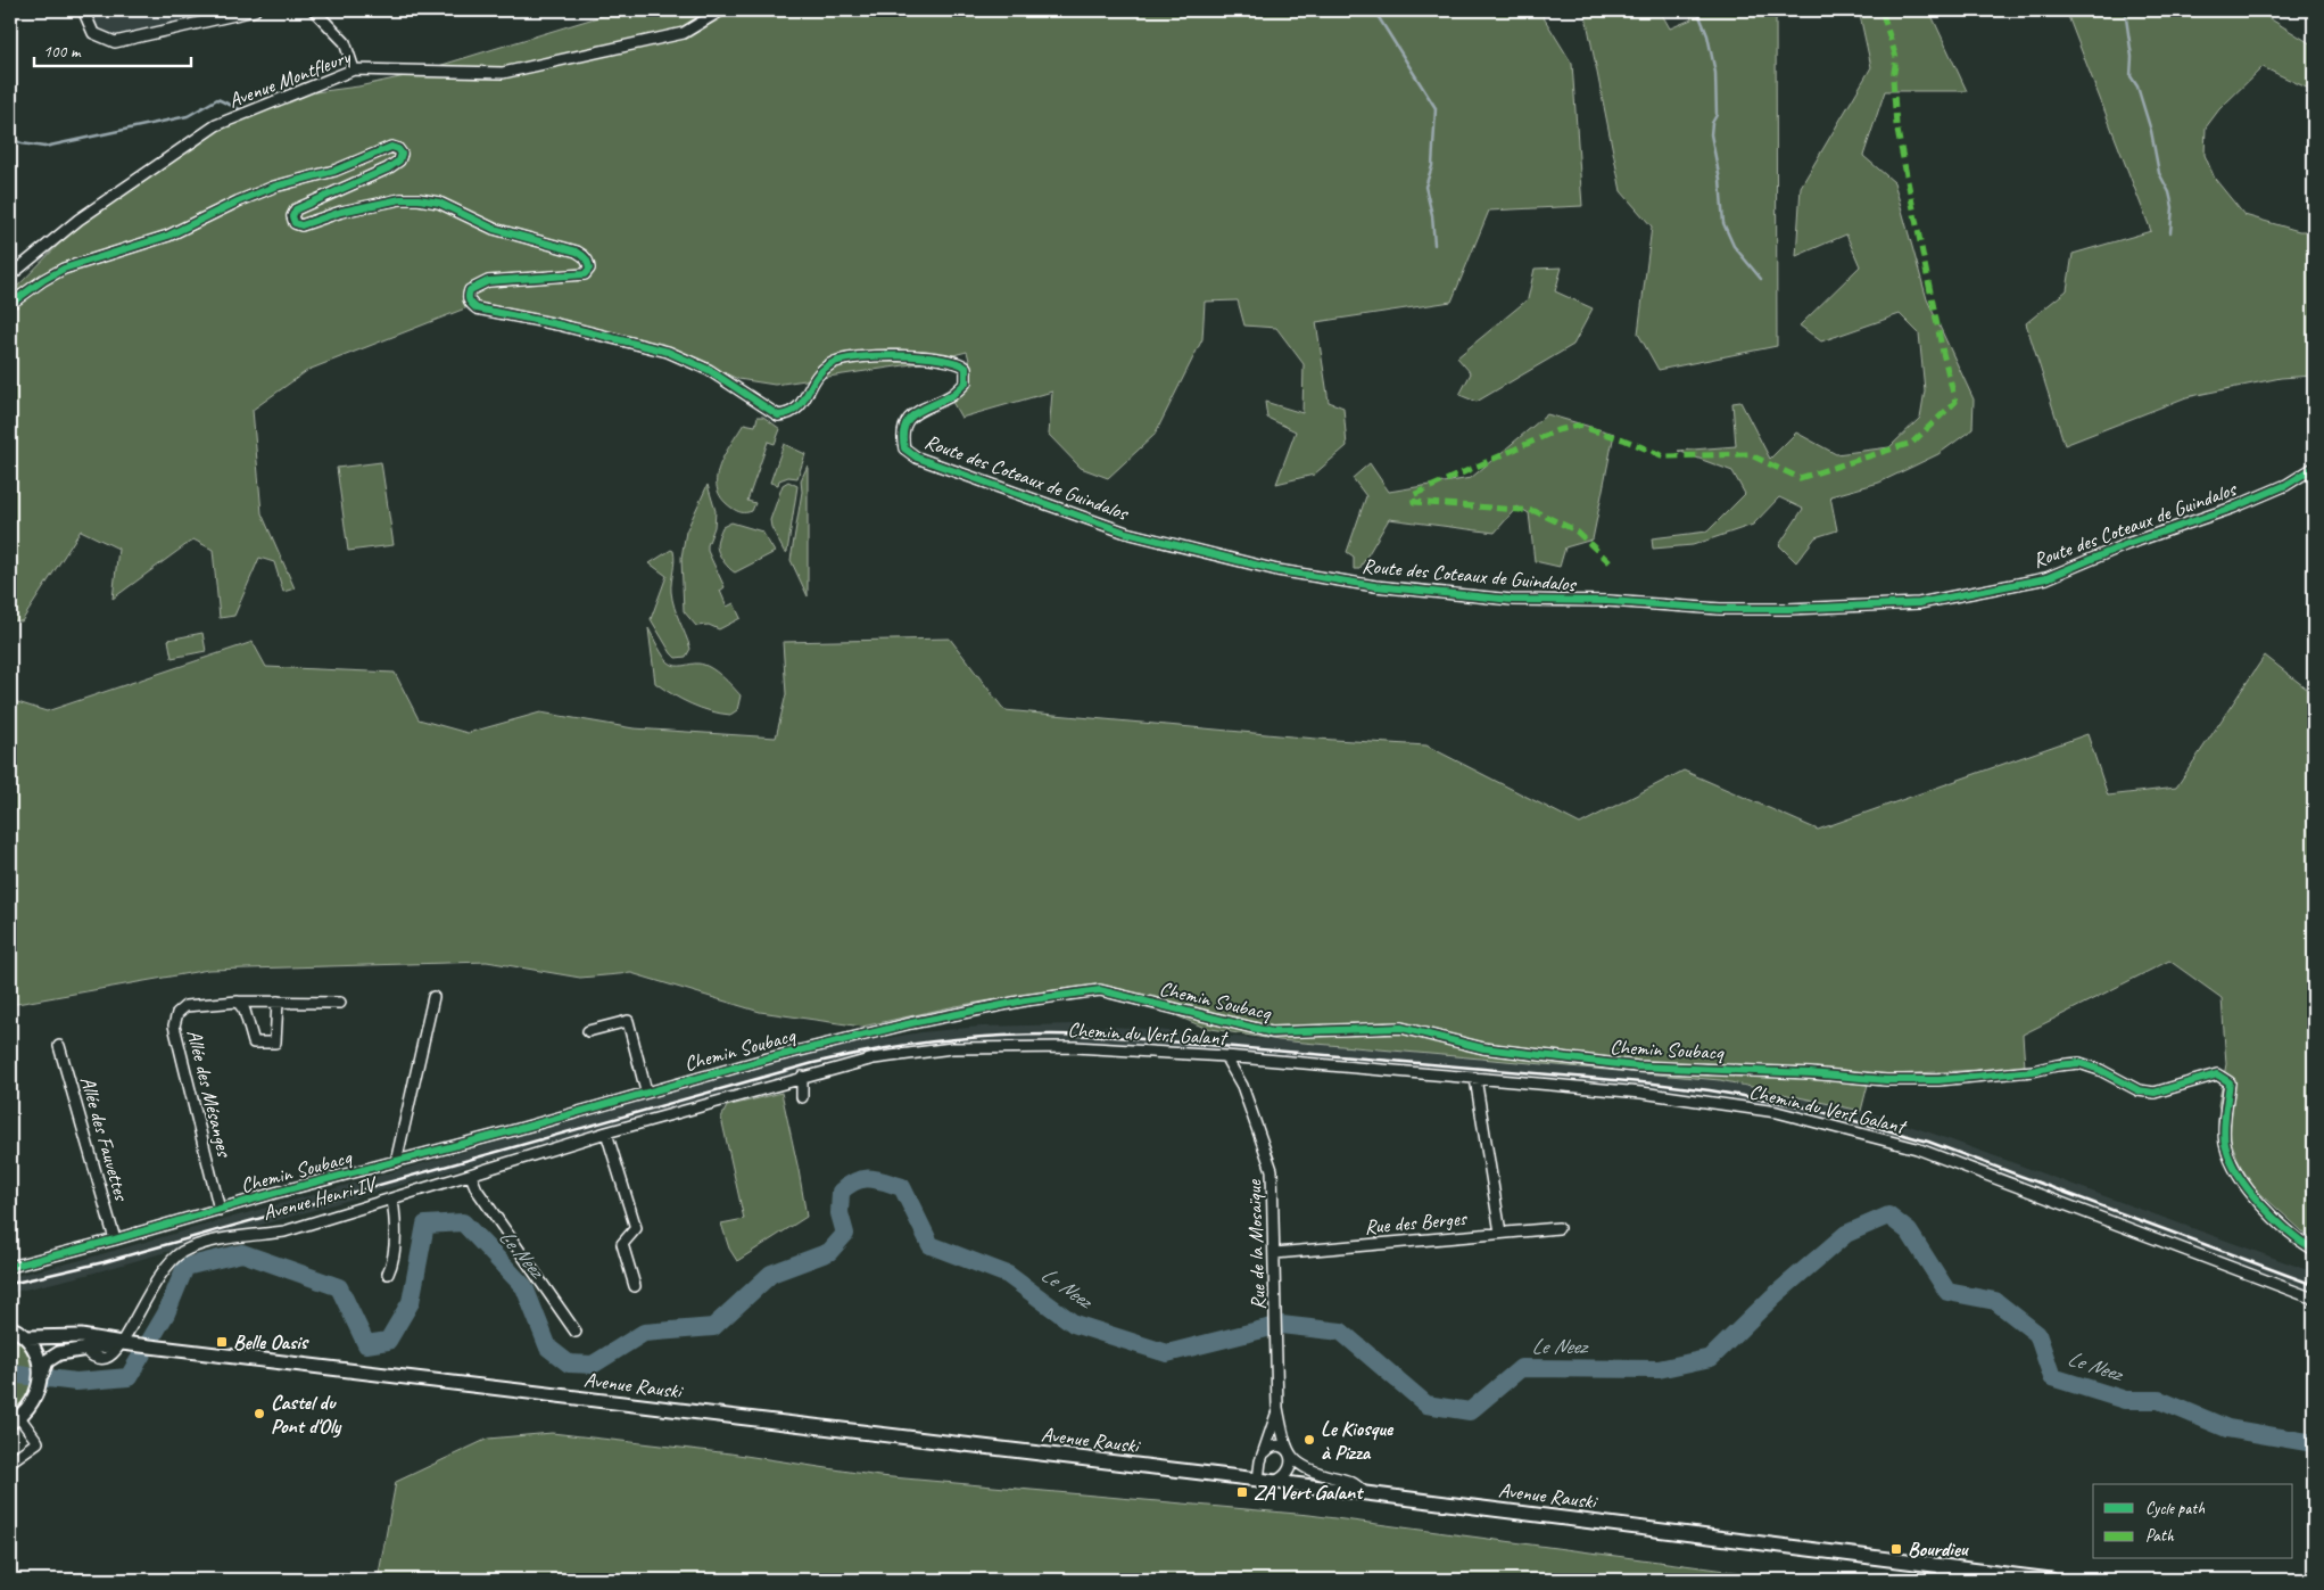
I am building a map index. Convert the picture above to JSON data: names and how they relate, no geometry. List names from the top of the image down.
{
  "streets": {
    "main road": ["Avenue Rauski"],
    "street": [
      "Avenue Montfleury",
      "Route des Coteaux de Guindalos",
      "Chemin Soubacq",
      "Chemin du Vert Galant",
      "Allée des Mésanges",
      "Allée des Fauvettes",
      "Avenue Henri IV",
      "Rue des Berges",
      "Rue de la Mosaïque"
    ]
  },
  "crossings": [
    ["Chemin Soubacq", "Allée des Mésanges"],
    ["Chemin Soubacq", "Allée des Fauvettes"],
    ["Chemin du Vert Galant", "Avenue Henri IV"],
    ["Chemin du Vert Galant", "Rue de la Mosaïque"],
    ["Avenue Henri IV", "Avenue Rauski"],
    ["Rue des Berges", "Rue de la Mosaïque"],
    ["Rue de la Mosaïque", "Avenue Rauski"]
  ],
  "water": ["Le Neez"],
  "places": {
    "transit": ["Belle Oasis", "ZA Vert Galant", "Bourdieu"],
    "other": ["Castel du Pont d'Oly", "Le Kiosque à Pizza"]
  },
  "legend": ["Cycle path", "Path"],
  "scale_bar": "100 m"
}
